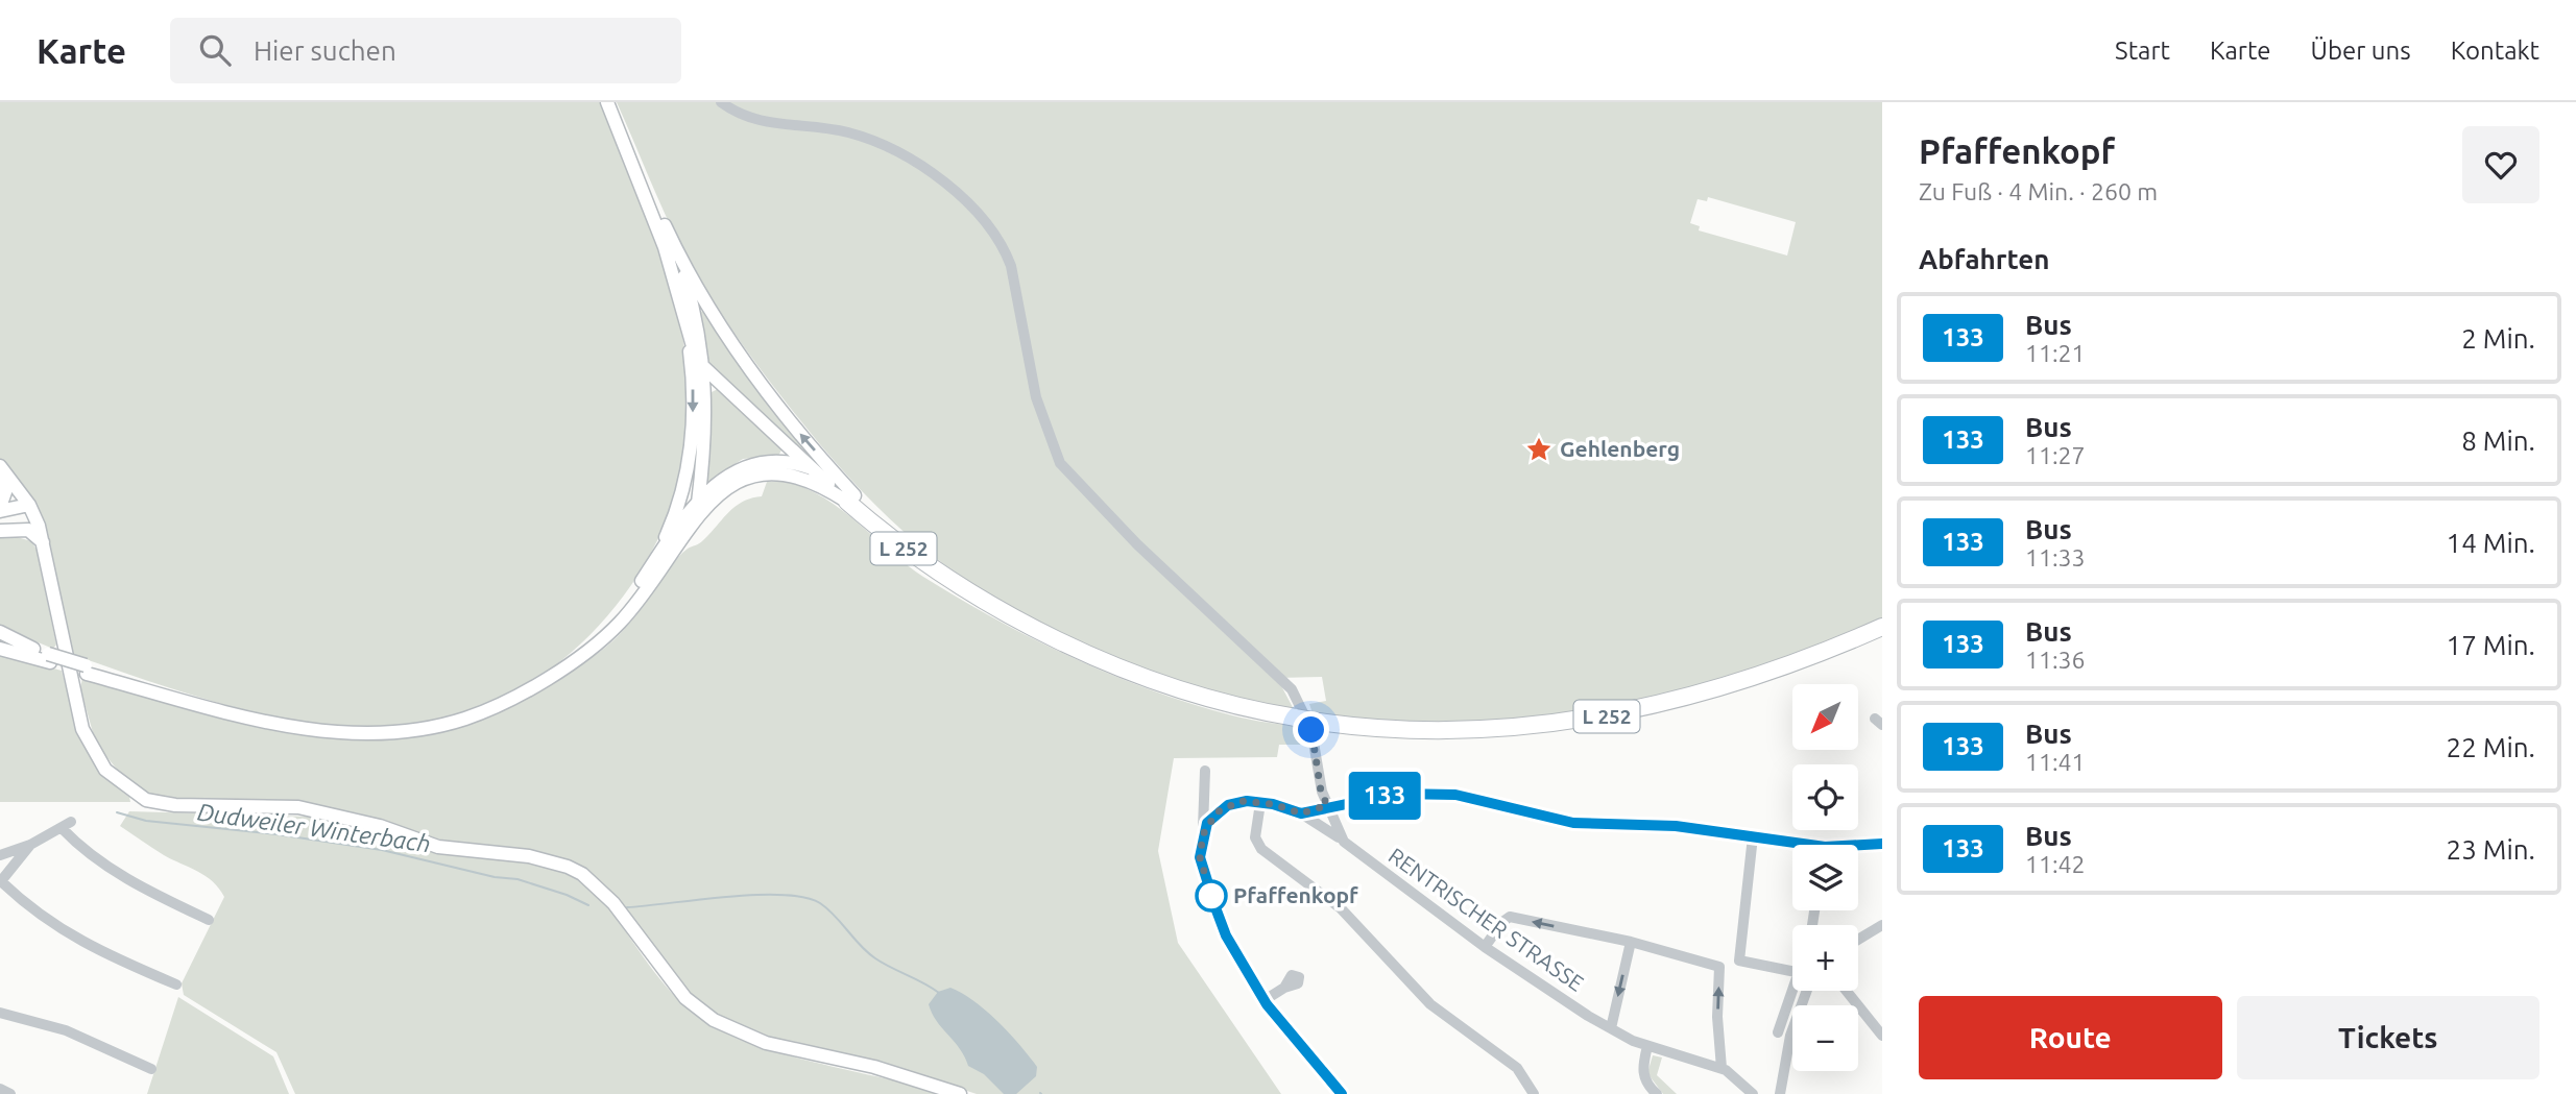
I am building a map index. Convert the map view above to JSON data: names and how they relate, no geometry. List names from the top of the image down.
{
  "streets": {
    "highway": ["L 252"],
    "street": ["RENTRISCHER STRASSE"]
  },
  "water": ["Dudweiler Winterbach"],
  "places": {
    "place": ["Gehlenberg"],
    "other": ["Pfaffenkopf"]
  },
  "lines": ["bus line 133"],
  "north": "bottom left",
  "page": {
    "header": "Karte",
    "search": "Hier suchen",
    "nav": [
      "Start",
      "Karte",
      "Über uns",
      "Kontakt"
    ],
    "on_map": "133",
    "heading": [
      ["Pfaffenkopf", "Zu Fuß · 4 Min. · 260 m"],
      "Abfahrten"
    ],
    "list": [
      {
        "mark": "133",
        "name": "Bus",
        "note": "11:21",
        "value": "2 Min."
      },
      {
        "mark": "133",
        "name": "Bus",
        "note": "11:27",
        "value": "8 Min."
      },
      {
        "mark": "133",
        "name": "Bus",
        "note": "11:33",
        "value": "14 Min."
      },
      {
        "mark": "133",
        "name": "Bus",
        "note": "11:36",
        "value": "17 Min."
      },
      {
        "mark": "133",
        "name": "Bus",
        "note": "11:41",
        "value": "22 Min."
      },
      {
        "mark": "133",
        "name": "Bus",
        "note": "11:42",
        "value": "23 Min."
      }
    ],
    "map_buttons": ["+", "−"],
    "buttons": ["Route", "Tickets"]
  }
}
